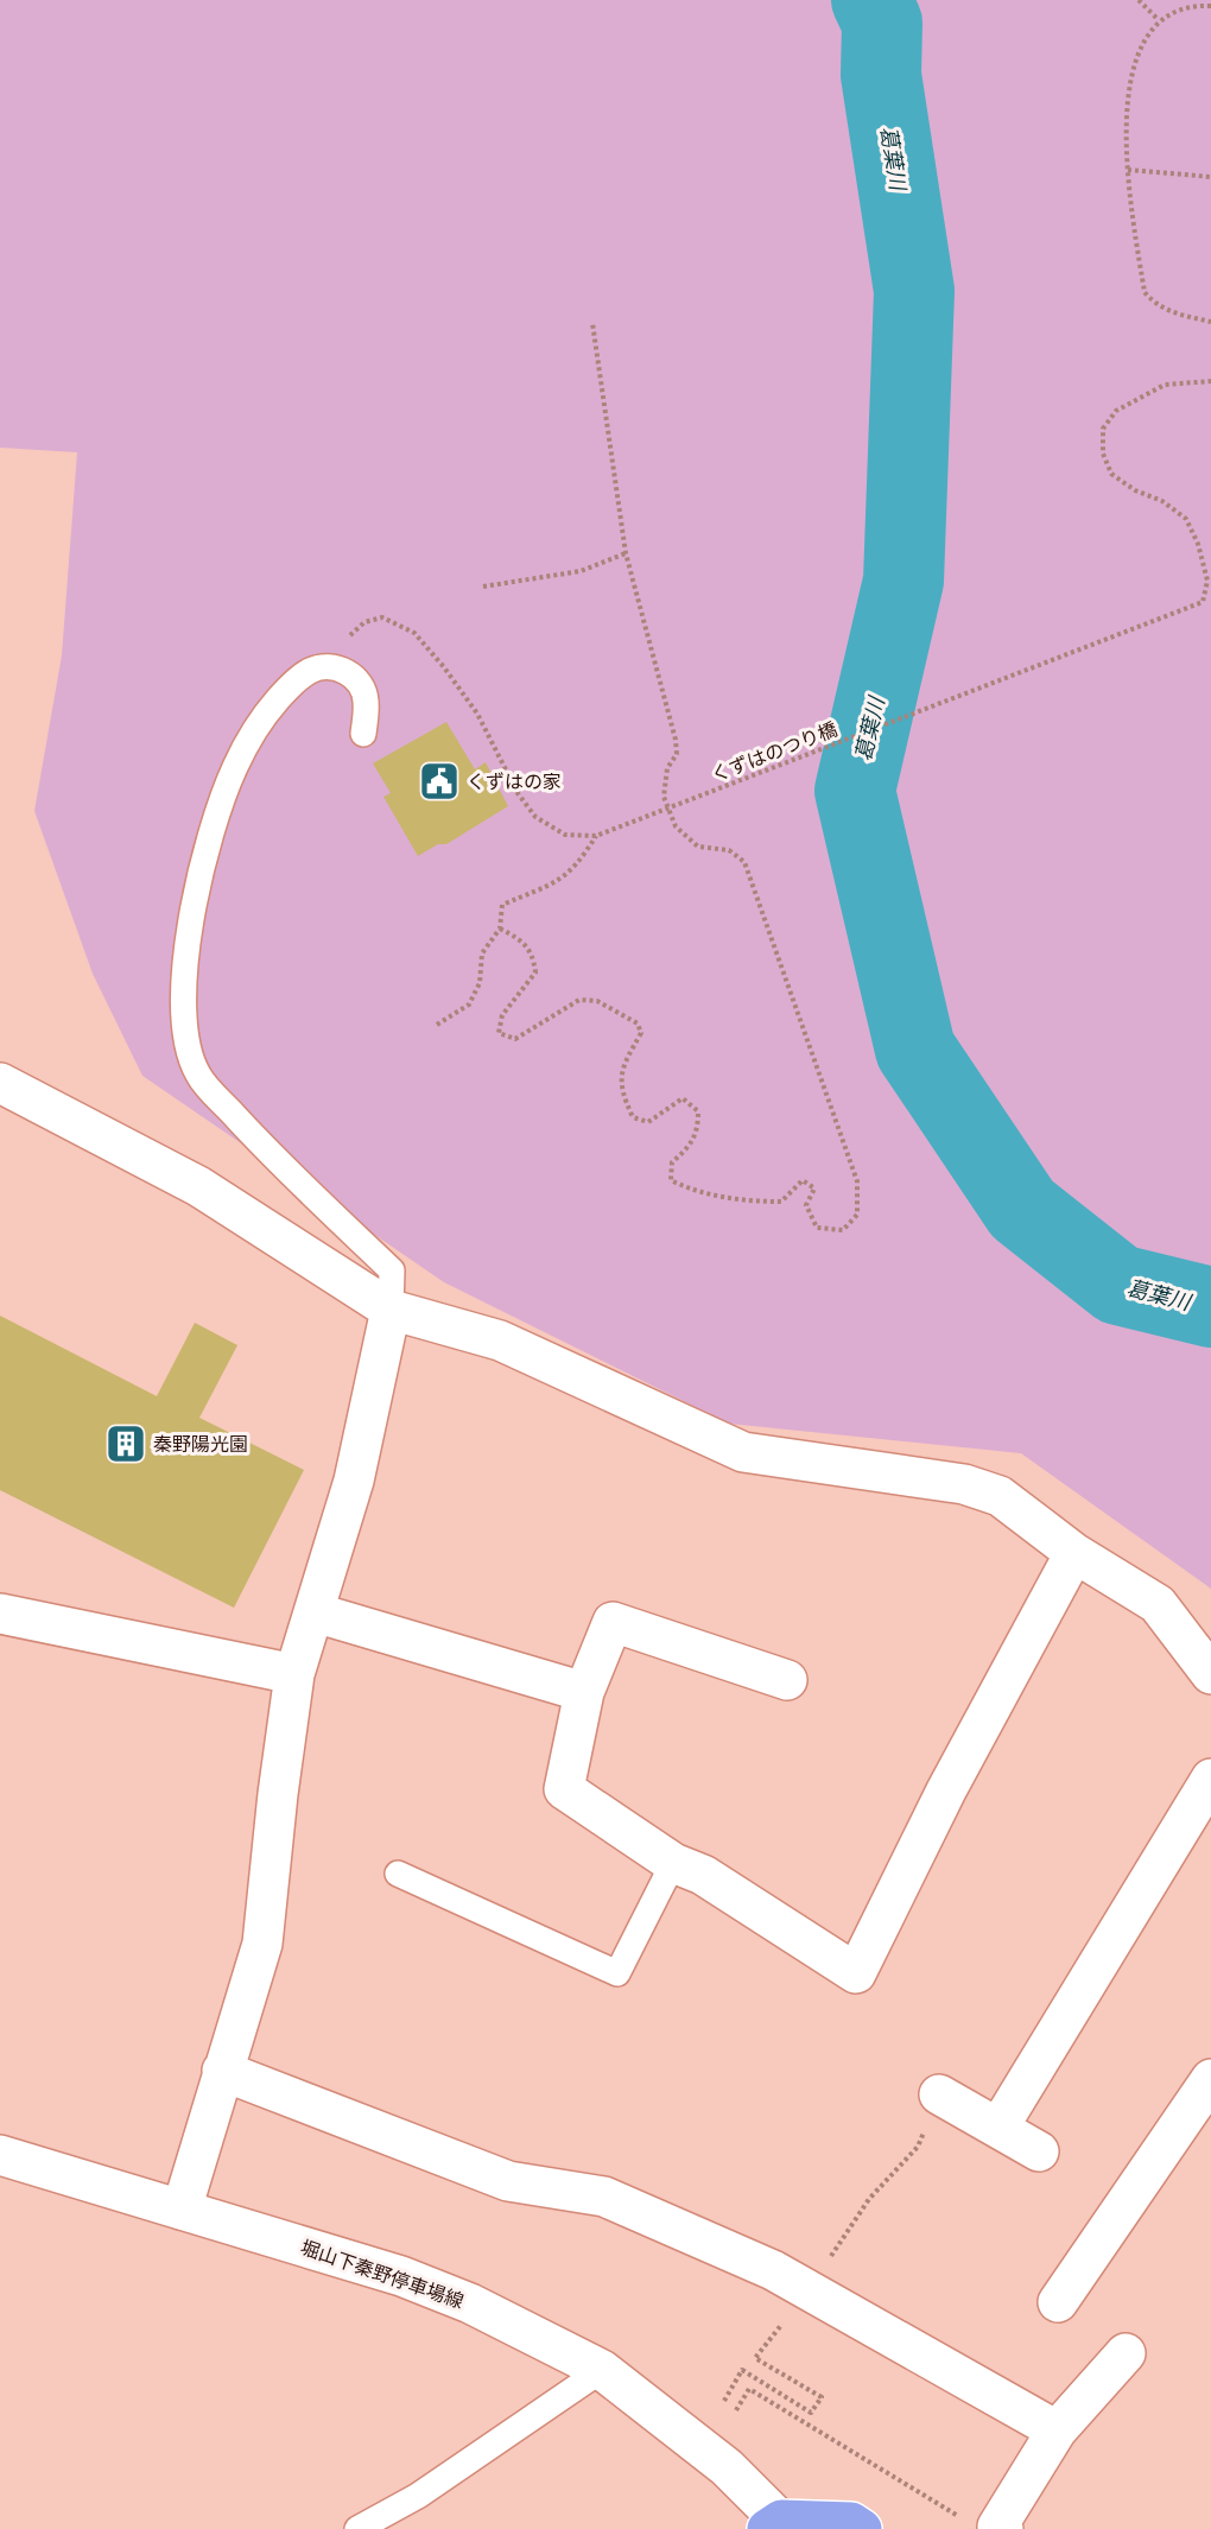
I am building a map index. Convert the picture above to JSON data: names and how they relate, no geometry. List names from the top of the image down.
{
  "streets": {
    "street": ["堀山下秦野停車場線"],
    "path": ["くずはのつり橋"]
  },
  "water": ["葛葉川"],
  "places": {
    "public building": ["くずはの家"],
    "building": ["秦野陽光園"]
  }
}
